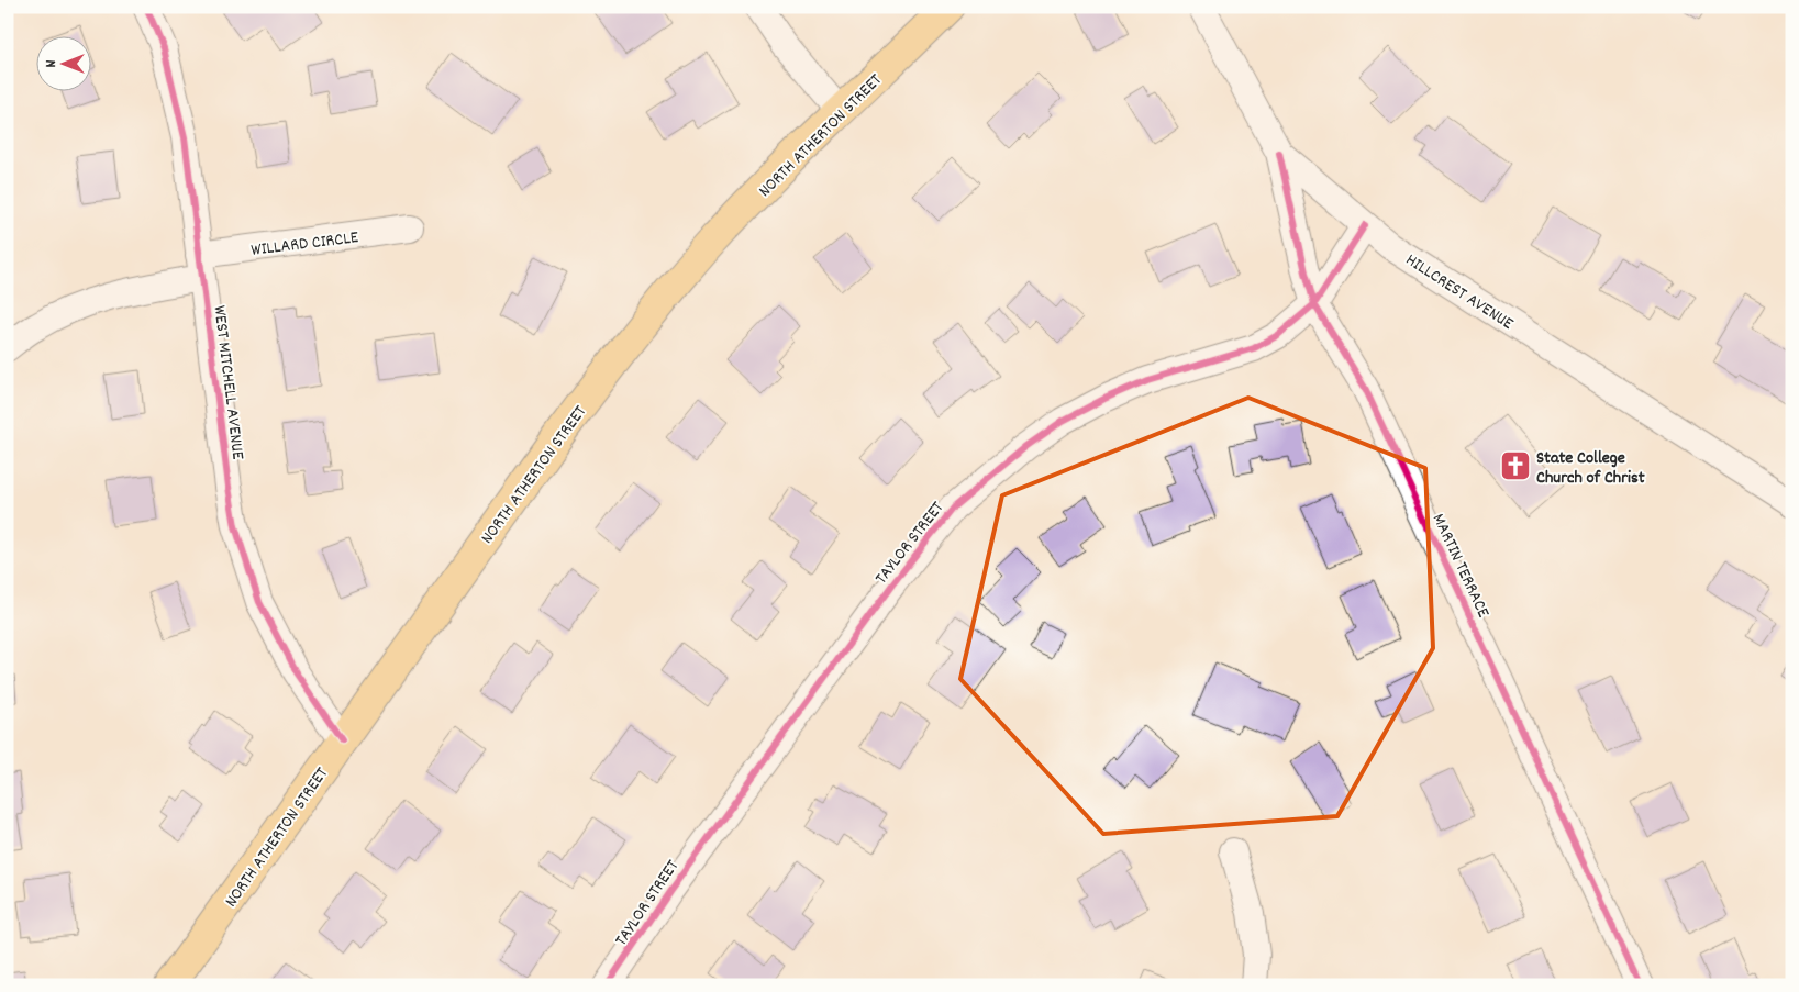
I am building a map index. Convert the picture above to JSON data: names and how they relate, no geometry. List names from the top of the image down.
{
  "streets": {
    "main road": ["NORTH ATHERTON STREET"],
    "street": [
      "WILLARD CIRCLE",
      "HILLCREST AVENUE",
      "WEST MITCHELL AVENUE",
      "TAYLOR STREET",
      "MARTIN TERRACE"
    ]
  },
  "crossings": [
    ["NORTH ATHERTON STREET", "WEST MITCHELL AVENUE"],
    ["WILLARD CIRCLE", "WEST MITCHELL AVENUE"],
    ["HILLCREST AVENUE", "TAYLOR STREET"],
    ["HILLCREST AVENUE", "MARTIN TERRACE"],
    ["TAYLOR STREET", "MARTIN TERRACE"]
  ],
  "places": {
    "church": ["State College Church of Christ"]
  },
  "north": "left"
}
